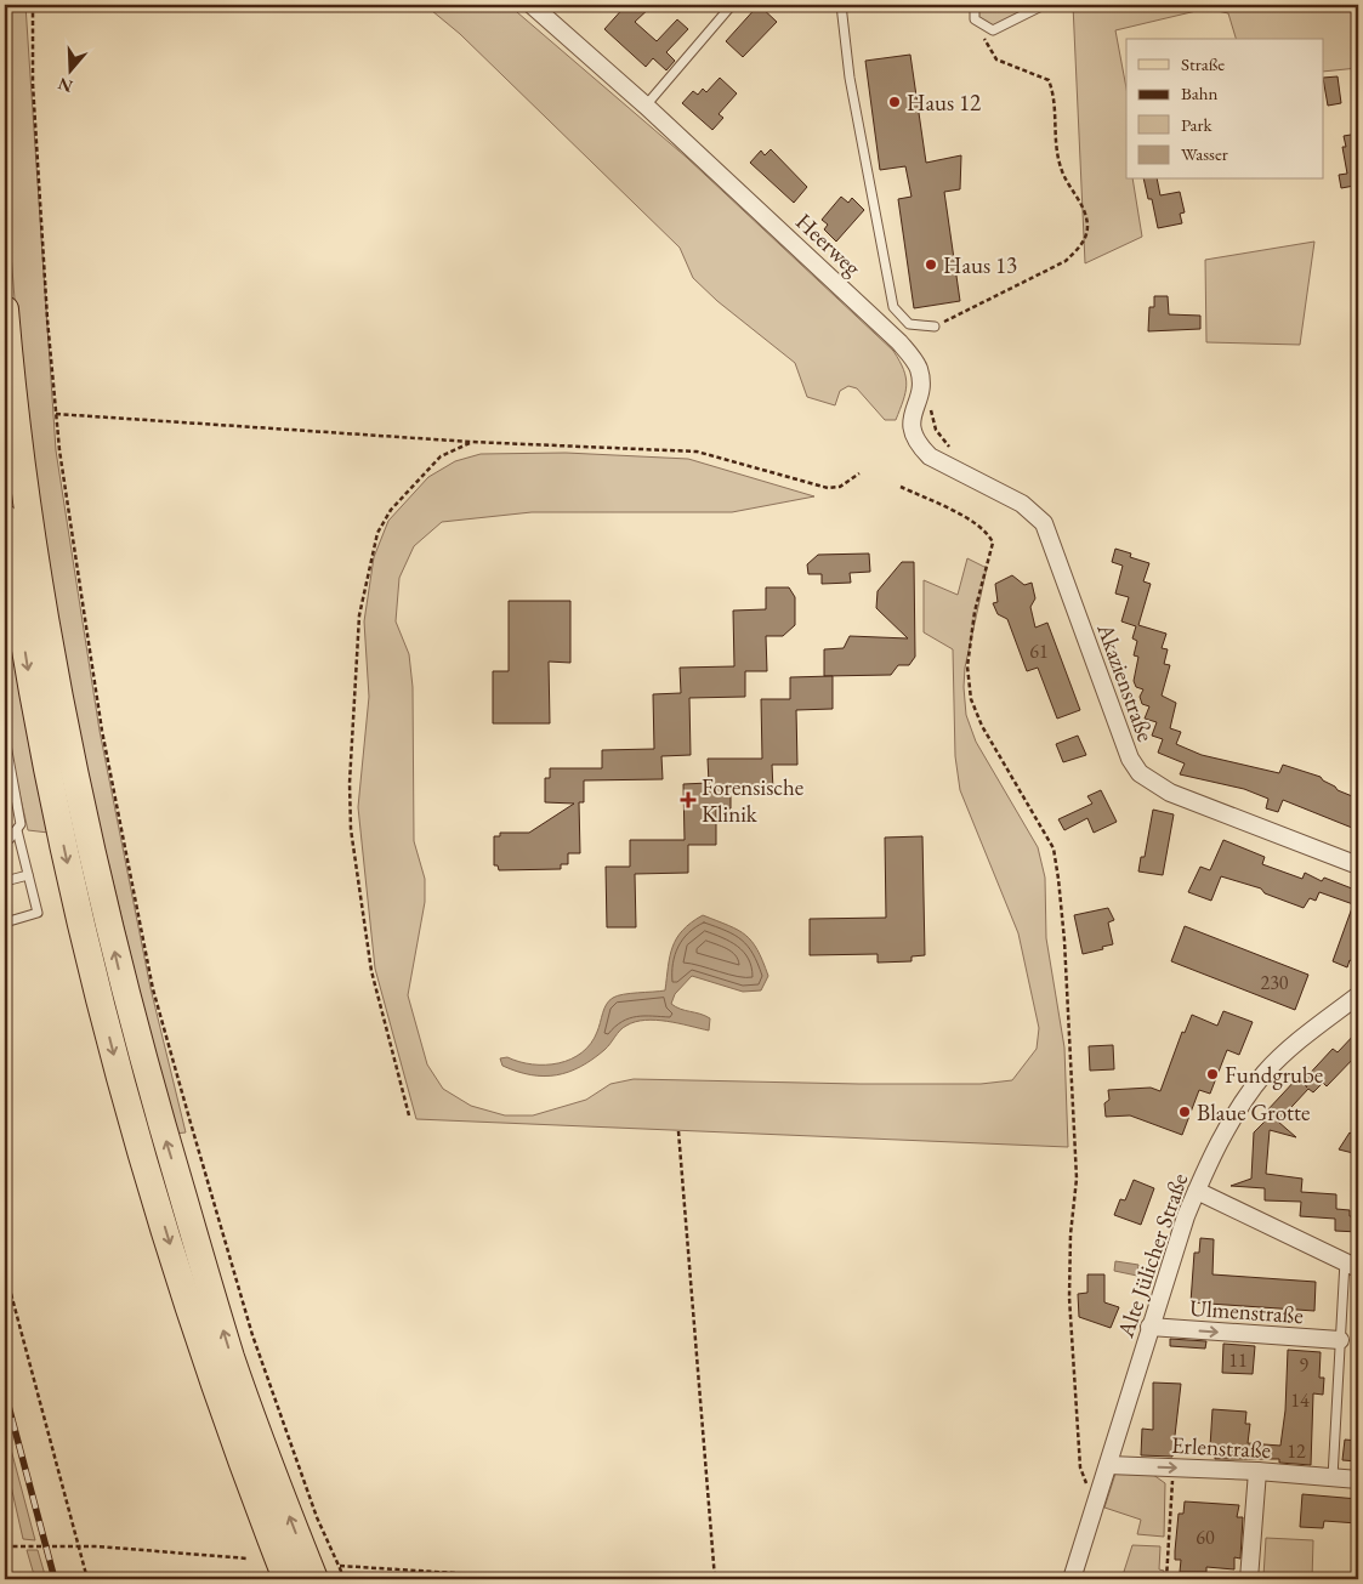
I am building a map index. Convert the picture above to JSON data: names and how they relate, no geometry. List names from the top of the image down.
{
  "streets": {
    "street": [
      "Heerweg",
      "Akazienstraße",
      "Alte Jülicher Straße",
      "Ulmenstraße",
      "Erlenstraße"
    ]
  },
  "crossings": [
    ["Heerweg", "Akazienstraße"],
    ["Alte Jülicher Straße", "Ulmenstraße"],
    ["Alte Jülicher Straße", "Erlenstraße"]
  ],
  "places": {
    "other": [
      "Haus 12",
      "Haus 13",
      "Fundgrube",
      "Blaue Grotte"
    ],
    "health": ["Forensische Klinik"]
  },
  "house_numbers": [
    "61",
    "230",
    "11",
    "9",
    "14",
    "12",
    "60"
  ],
  "legend": [
    "Straße",
    "Bahn",
    "Park",
    "Wasser"
  ],
  "north": "bottom"
}
